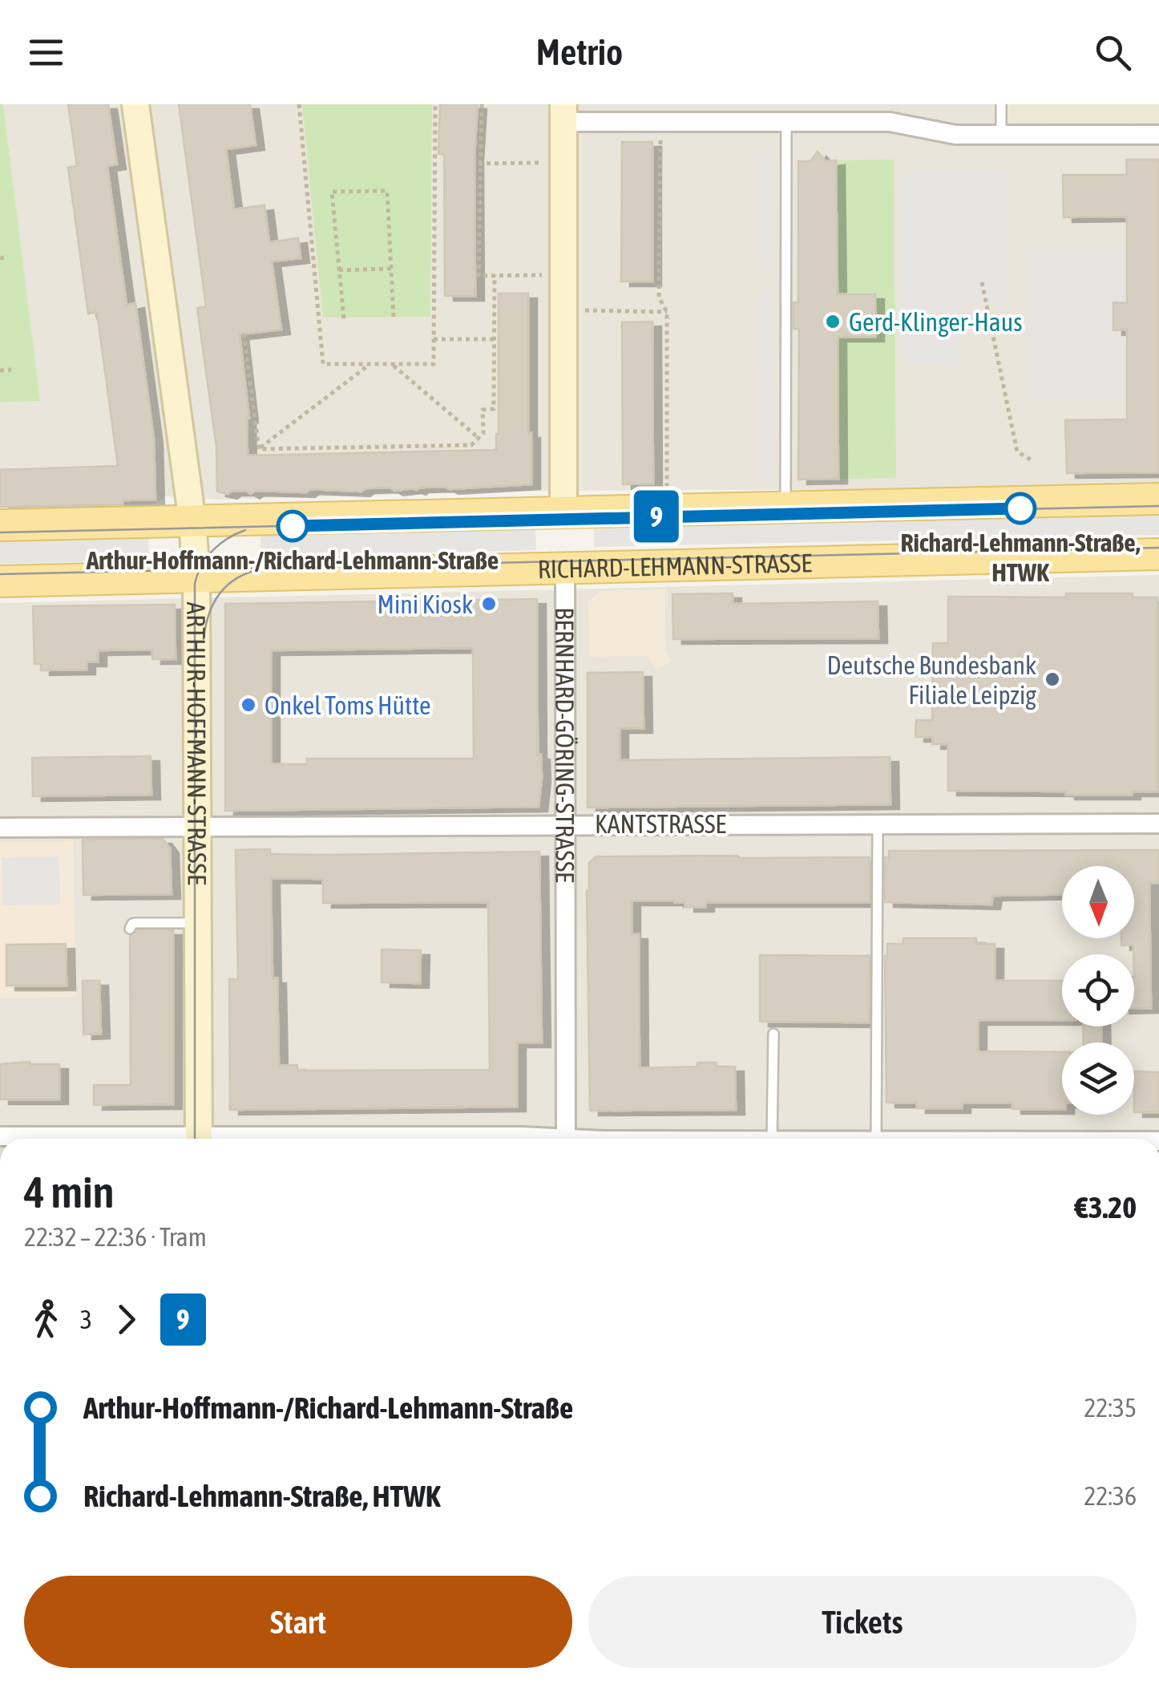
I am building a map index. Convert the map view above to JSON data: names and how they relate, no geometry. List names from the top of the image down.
{
  "streets": {
    "main road": ["RICHARD-LEHMANN-STRASSE"],
    "street": ["ARTHUR-HOFFMANN-STRASSE", "BERNHARD-GÖRING-STRASSE", "KANTSTRASSE"]
  },
  "crossings": [
    ["RICHARD-LEHMANN-STRASSE", "ARTHUR-HOFFMANN-STRASSE"],
    ["RICHARD-LEHMANN-STRASSE", "BERNHARD-GÖRING-STRASSE"],
    ["ARTHUR-HOFFMANN-STRASSE", "KANTSTRASSE"],
    ["BERNHARD-GÖRING-STRASSE", "KANTSTRASSE"]
  ],
  "places": [
    "Gerd-Klinger-Haus",
    "Richard-Lehmann-Straße, HTWK",
    "Arthur-Hoffmann-/Richard-Lehmann-Straße",
    "Mini Kiosk",
    "Deutsche Bundesbank Filiale Leipzig",
    "Onkel Toms Hütte"
  ],
  "lines": ["tram line 9"],
  "north": "bottom",
  "page": {
    "header": "Metrio",
    "on_map": "9",
    "heading": ["4 min", "22:32 – 22:36 · Tram", "€3.20"],
    "legs": ["3", "9"],
    "list": [
      {
        "name": "Arthur-Hoffmann-/Richard-Lehmann-Straße",
        "value": "22:35"
      },
      {
        "name": "Richard-Lehmann-Straße, HTWK",
        "value": "22:36"
      }
    ],
    "buttons": ["Start", "Tickets"]
  }
}
